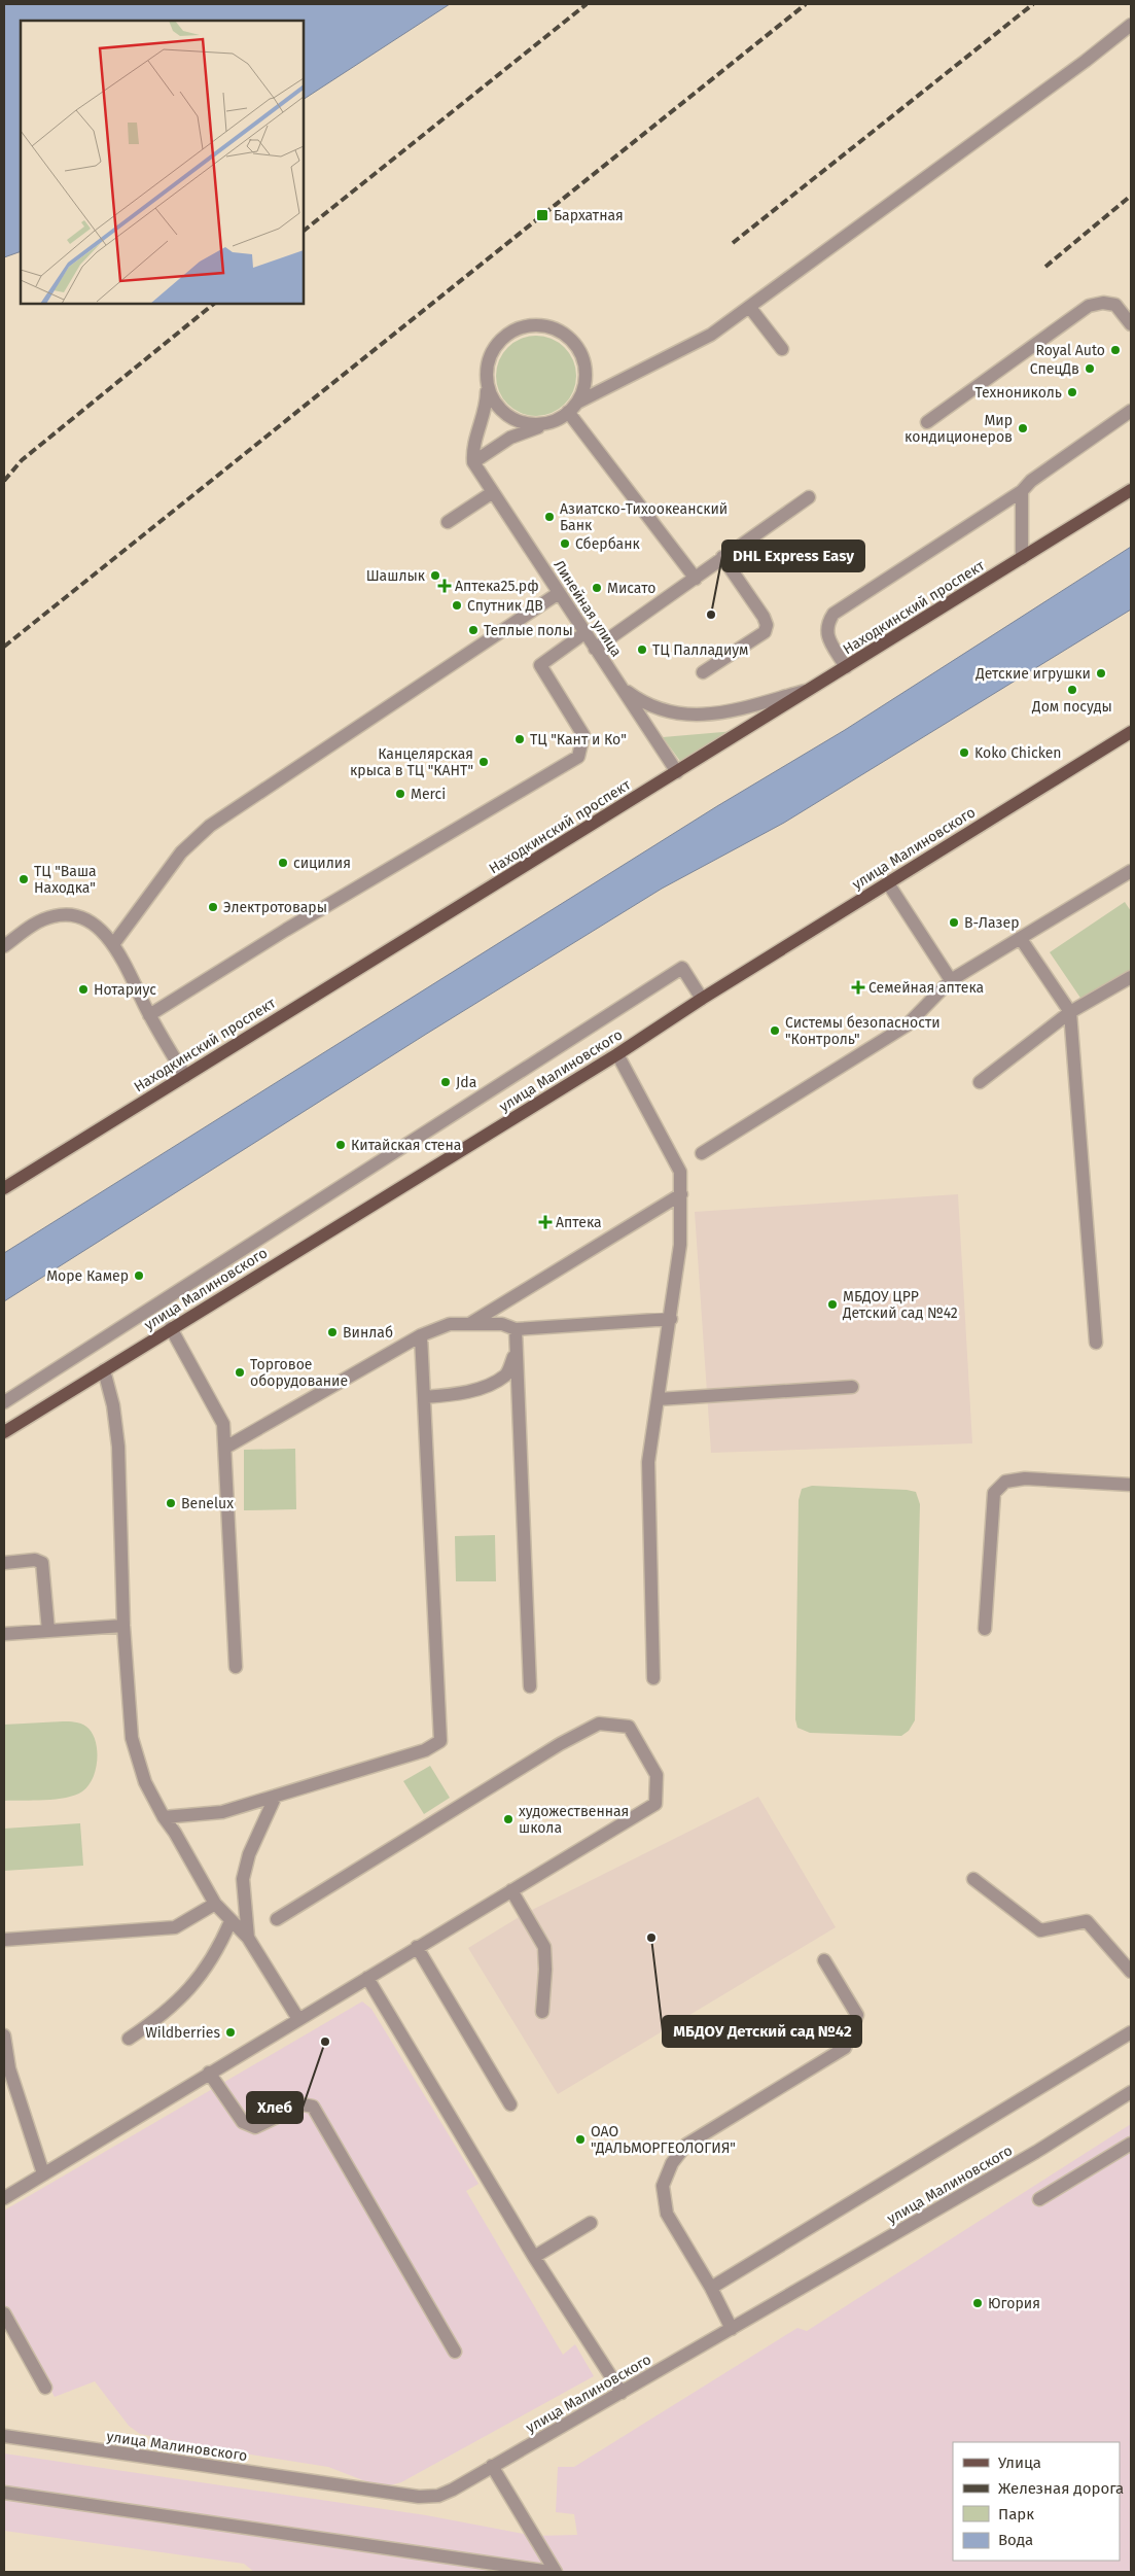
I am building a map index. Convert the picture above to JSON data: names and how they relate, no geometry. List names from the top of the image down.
{
  "streets": {
    "main road": ["Находкинский проспект", "улица Малиновского"],
    "street": ["Линейная улица"]
  },
  "crossings": [
    ["Находкинский проспект", "Линейная улица"]
  ],
  "places": {
    "transit": ["Бархатная"],
    "other": [
      "Royal Auto",
      "СпецДв",
      "Технониколь",
      "Мир кондиционеров",
      "Азиатско-Тихоокеанский Банк",
      "Сбербанк",
      "Шашлык",
      "Мисато",
      "Спутник ДВ",
      "DHL Express Easy",
      "Теплые полы",
      "ТЦ Палладиум",
      "Детские игрушки",
      "Дом посуды",
      "ТЦ \"Кант и Ко\"",
      "Koko Chicken",
      "Канцелярская крыса в ТЦ \"КАНТ\"",
      "Merci",
      "сицилия",
      "ТЦ \"Ваша Находка\"",
      "Электротовары",
      "В-Лазер",
      "Нотариус",
      "Системы безопасности \"Контроль\"",
      "Jda",
      "Китайская стена",
      "Море Камер",
      "МБДОУ ЦРР Детский сад №42",
      "Винлаб",
      "Торговое оборудование",
      "Benelux",
      "художественная школа",
      "МБДОУ Детский сад №42",
      "Wildberries",
      "Хлеб",
      "ОАО \"ДАЛЬМОРГЕОЛОГИЯ\"",
      "Югория"
    ],
    "health": ["Аптека25.рф", "Семейная аптека", "Аптека"]
  },
  "legend": [
    "Улица",
    "Железная дорога",
    "Парк",
    "Вода"
  ]
}
